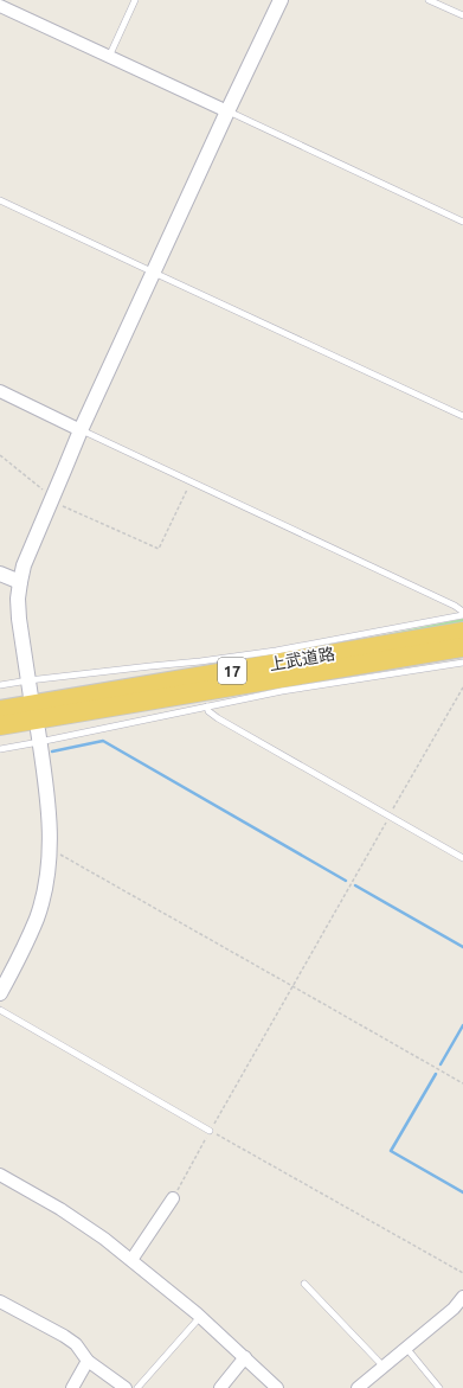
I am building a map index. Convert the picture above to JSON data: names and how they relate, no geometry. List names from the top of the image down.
{
  "streets": {
    "highway": ["上武道路", "17"]
  }
}
